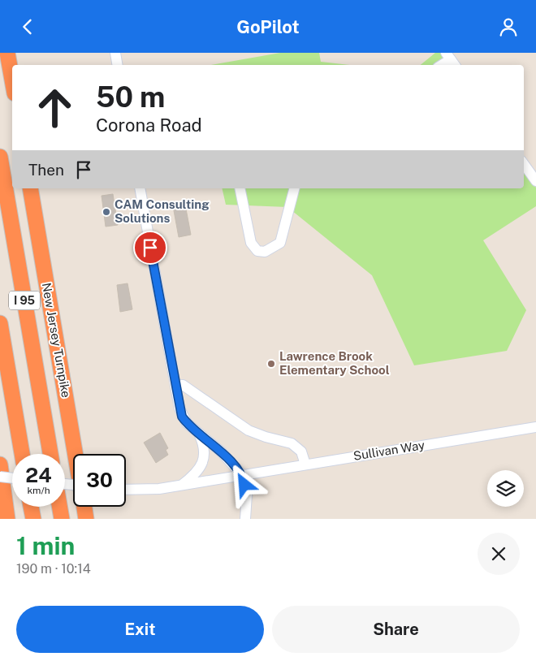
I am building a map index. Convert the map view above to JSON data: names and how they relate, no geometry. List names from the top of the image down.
{
  "streets": {
    "highway": ["I 95", "New Jersey Turnpike"],
    "street": ["Sullivan Way"]
  },
  "places": ["CAM Consulting Solutions", "Lawrence Brook Elementary School"],
  "page": {
    "header": "GoPilot",
    "turn": ["50 m", "Corona Road"],
    "then": "Then",
    "speed": "24 km/h",
    "limit": "30",
    "heading": ["1 min", "190 m · 10:14"],
    "buttons": ["Exit", "Share"]
  }
}
